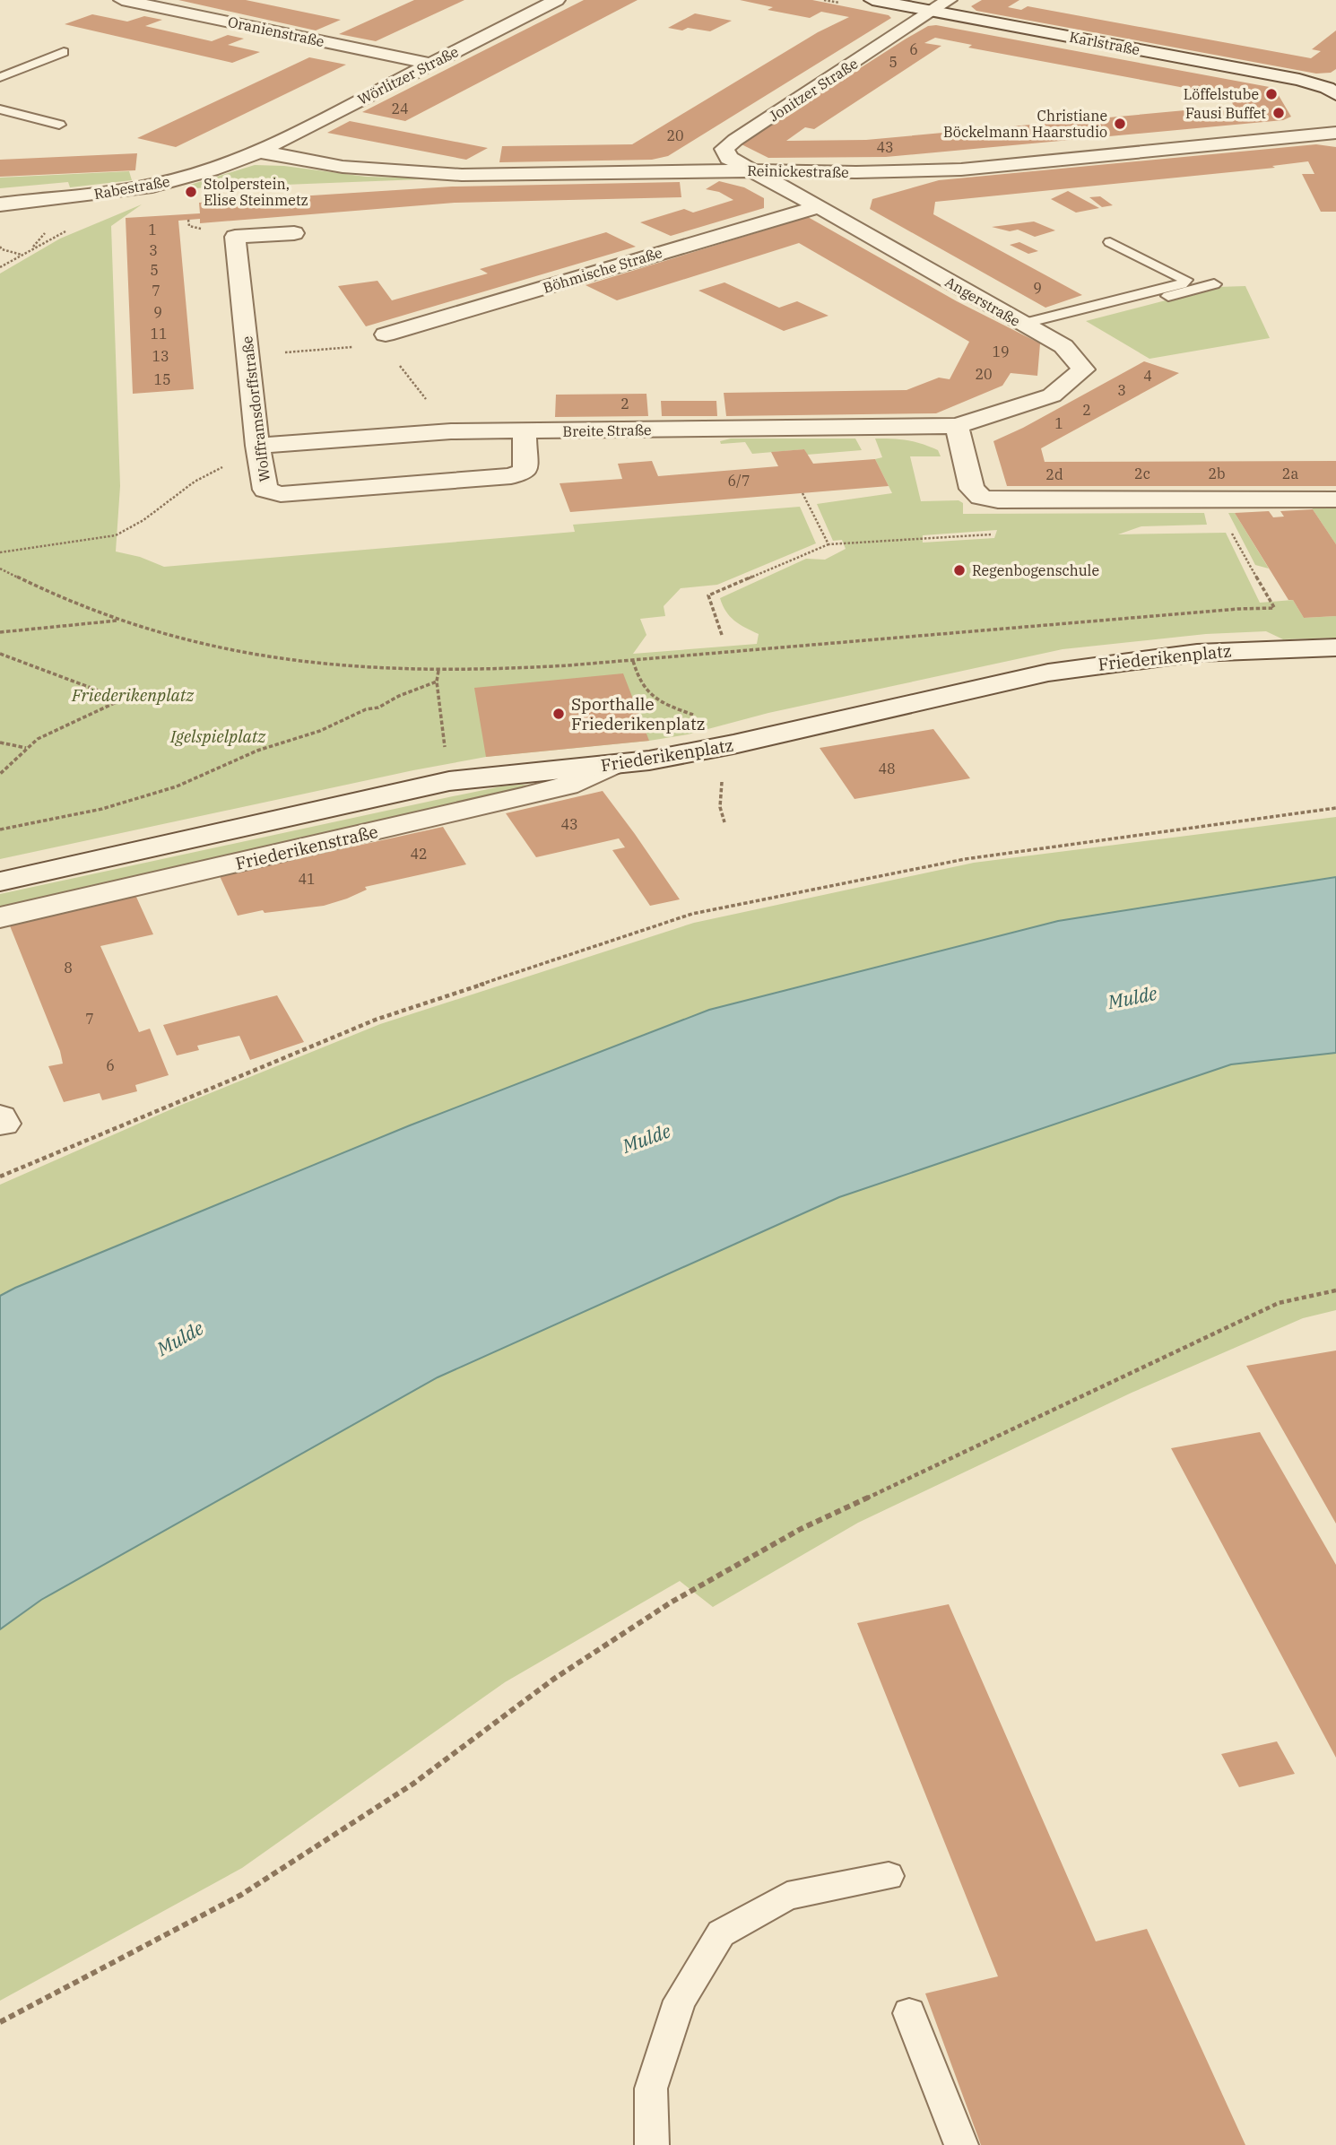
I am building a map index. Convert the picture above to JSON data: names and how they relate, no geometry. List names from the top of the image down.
{
  "streets": {
    "street": [
      "Oranienstraße",
      "Karlstraße",
      "Wörlitzer Straße",
      "Jonitzer Straße",
      "Reinickestraße",
      "Rabestraße",
      "Böhmische Straße",
      "Angerstraße",
      "Wolfframsdorffstraße",
      "Breite Straße",
      "Friederikenplatz",
      "Friederikenstraße"
    ]
  },
  "crossings": [
    ["Oranienstraße", "Wörlitzer Straße"],
    ["Karlstraße", "Jonitzer Straße"],
    ["Wörlitzer Straße", "Reinickestraße"],
    ["Wörlitzer Straße", "Rabestraße"],
    ["Jonitzer Straße", "Reinickestraße"],
    ["Jonitzer Straße", "Angerstraße"],
    ["Reinickestraße", "Rabestraße"],
    ["Reinickestraße", "Angerstraße"],
    ["Böhmische Straße", "Angerstraße"],
    ["Angerstraße", "Breite Straße"],
    ["Wolfframsdorffstraße", "Breite Straße"],
    ["Friederikenplatz", "Friederikenstraße"]
  ],
  "water": ["Mulde"],
  "parks": ["Friederikenplatz", "Igelspielplatz"],
  "places": [
    "Löffelstube",
    "Fausi Buffet",
    "Christiane Böckelmann Haarstudio",
    "Stolperstein, Elise Steinmetz",
    "Regenbogenschule",
    "Sporthalle Friederikenplatz"
  ],
  "house_numbers": [
    "6",
    "5",
    "24",
    "20",
    "43",
    "1",
    "3",
    "5",
    "9",
    "7",
    "9",
    "11",
    "19",
    "13",
    "20",
    "4",
    "15",
    "3",
    "2",
    "2",
    "1",
    "2c",
    "2b",
    "2a",
    "2d",
    "6/7",
    "48",
    "43",
    "42",
    "41",
    "8",
    "7",
    "6"
  ]
}
